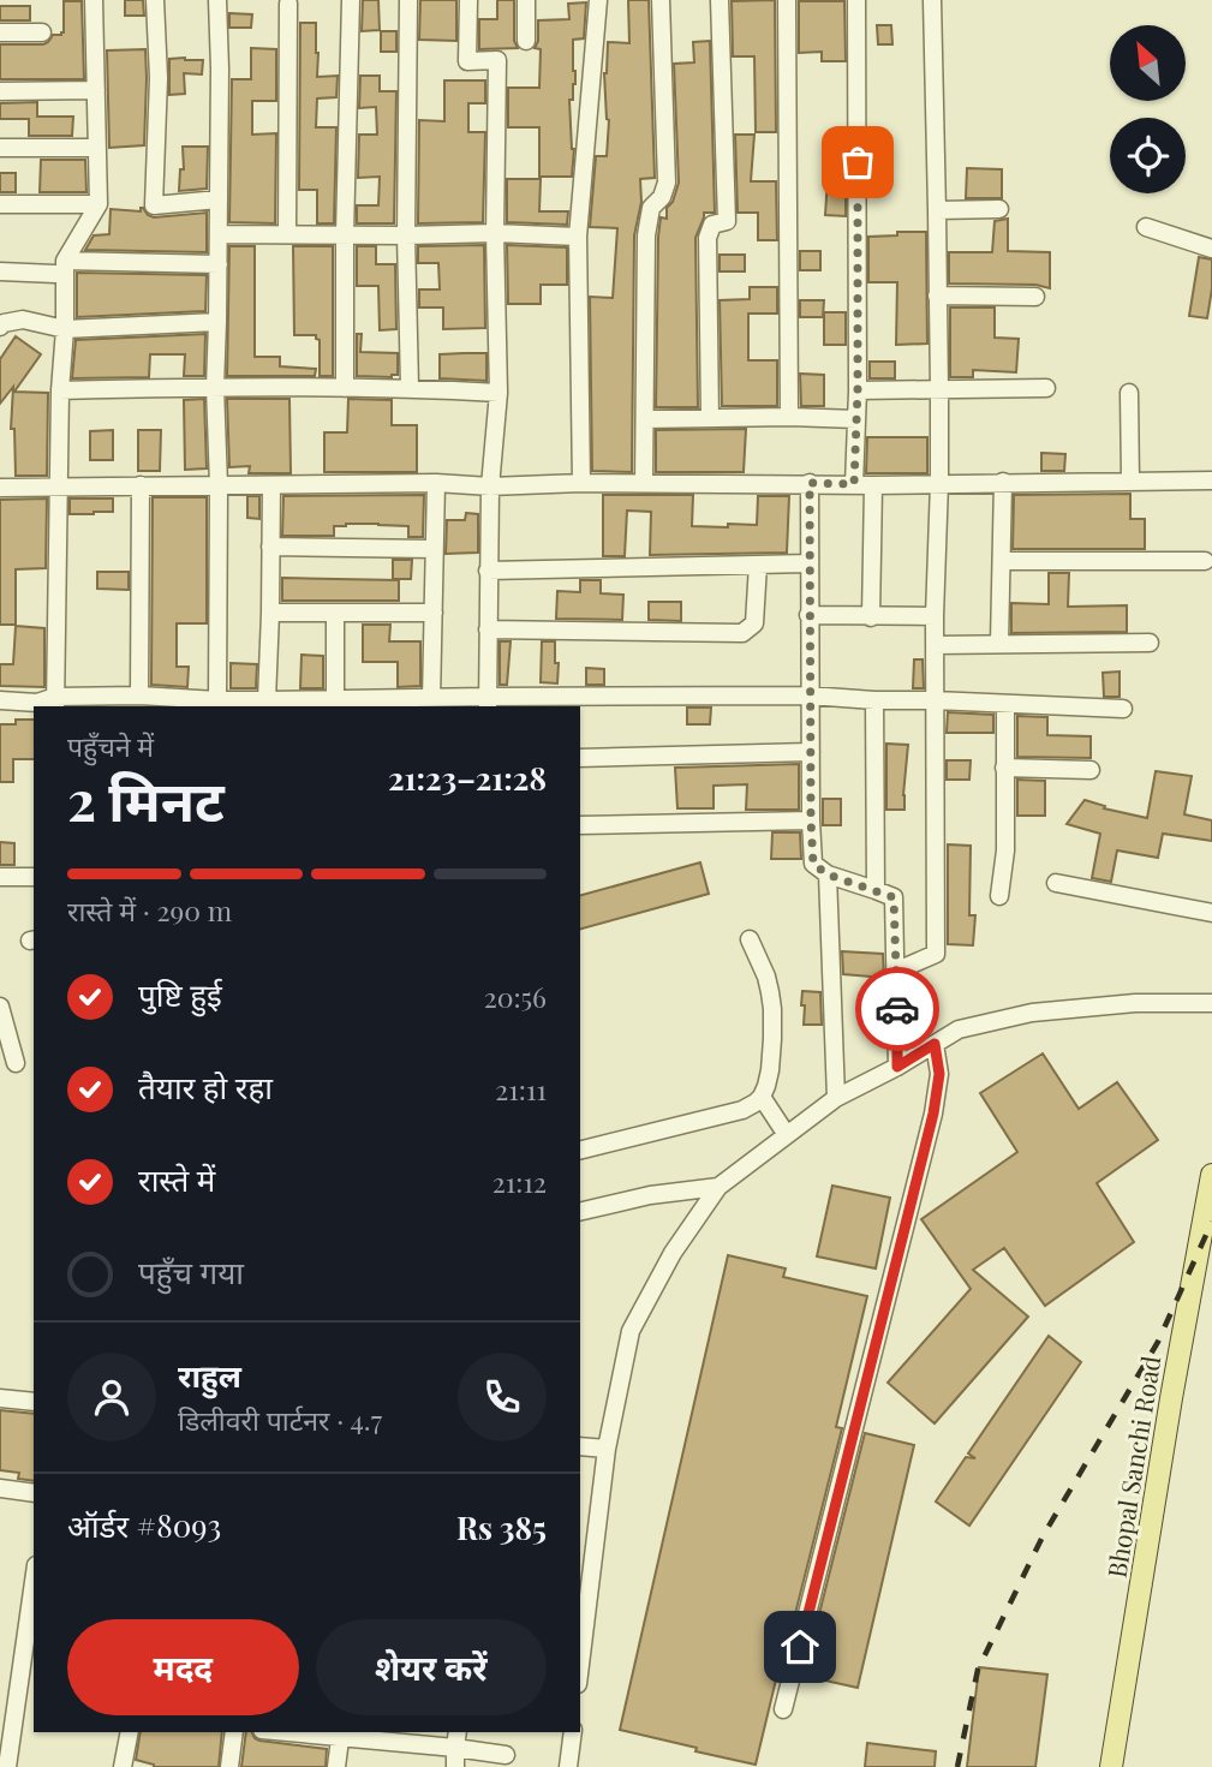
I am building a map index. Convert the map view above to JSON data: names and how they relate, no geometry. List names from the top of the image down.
{
  "streets": {
    "main road": ["Bhopal Sanchi Road"]
  },
  "north": "top left",
  "page": {
    "heading": ["2 मिनट", "पहुँचने में", "21:23–21:28"],
    "panel": [
      "राहुल",
      "डिलीवरी पार्टनर · 4.7",
      "ऑर्डर #8093",
      "Rs 385"
    ],
    "bar": "रास्ते में · 290 m",
    "list": [
      ["पुष्टि हुई", "20:56"],
      ["तैयार हो रहा", "21:11"],
      ["रास्ते में", "21:12"],
      "पहुँच गया"
    ],
    "buttons": ["मदद", "शेयर करें"]
  }
}
